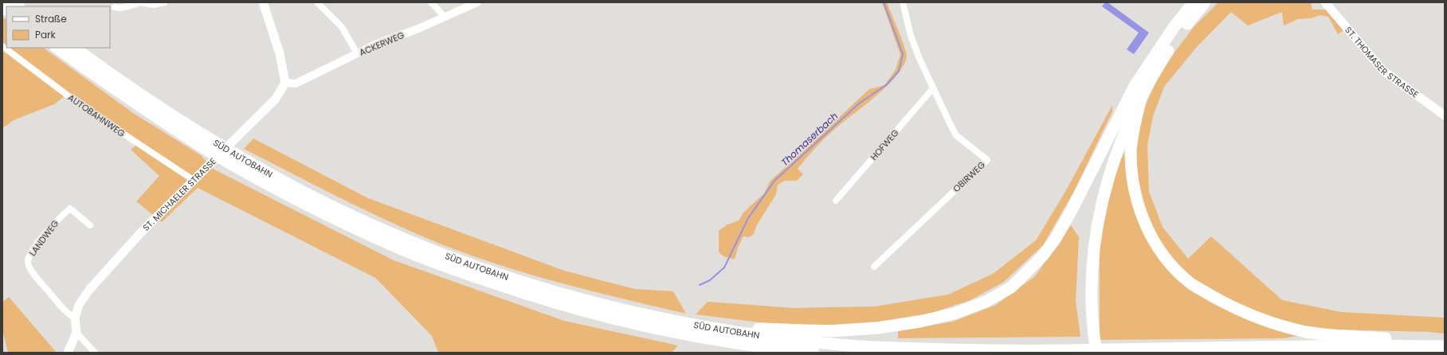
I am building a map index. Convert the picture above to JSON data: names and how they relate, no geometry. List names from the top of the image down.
{
  "streets": {
    "highway": ["SÜD AUTOBAHN"],
    "main road": ["ST. THOMASER STRASSE", "ST. MICHAELER STRASSE"],
    "street": [
      "ACKERWEG",
      "AUTOBAHNWEG",
      "HOFWEG",
      "OBIRWEG",
      "LANDWEG"
    ]
  },
  "crossings": [
    ["ACKERWEG", "ST. MICHAELER STRASSE"],
    ["AUTOBAHNWEG", "ST. MICHAELER STRASSE"],
    ["HOFWEG", "OBIRWEG"],
    ["ST. MICHAELER STRASSE", "LANDWEG"]
  ],
  "water": ["Thomaserbach"],
  "legend": ["Straße", "Park"]
}
